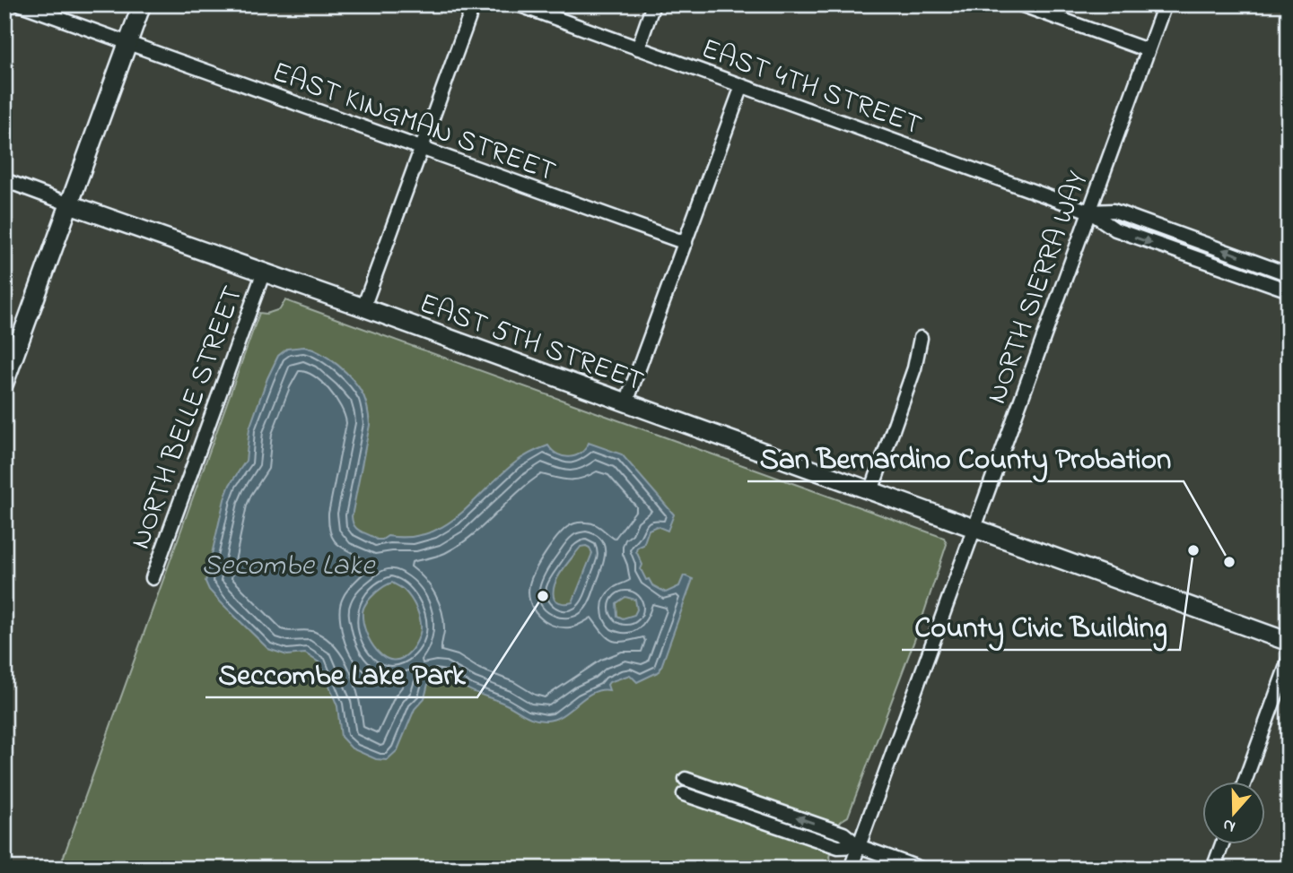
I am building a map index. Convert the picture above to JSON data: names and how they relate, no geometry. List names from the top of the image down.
{
  "streets": {
    "main road": ["EAST 5TH STREET"],
    "street": [
      "EAST 4TH STREET",
      "EAST KINGMAN STREET",
      "NORTH SIERRA WAY",
      "NORTH BELLE STREET"
    ]
  },
  "crossings": [
    ["EAST 4TH STREET", "NORTH SIERRA WAY"],
    ["NORTH SIERRA WAY", "EAST 5TH STREET"],
    ["EAST 5TH STREET", "NORTH BELLE STREET"]
  ],
  "water": ["Secombe Lake"],
  "places": ["County Civic Building", "San Bernardino County Probation", "Seccombe Lake Park"],
  "north": "bottom"
}
